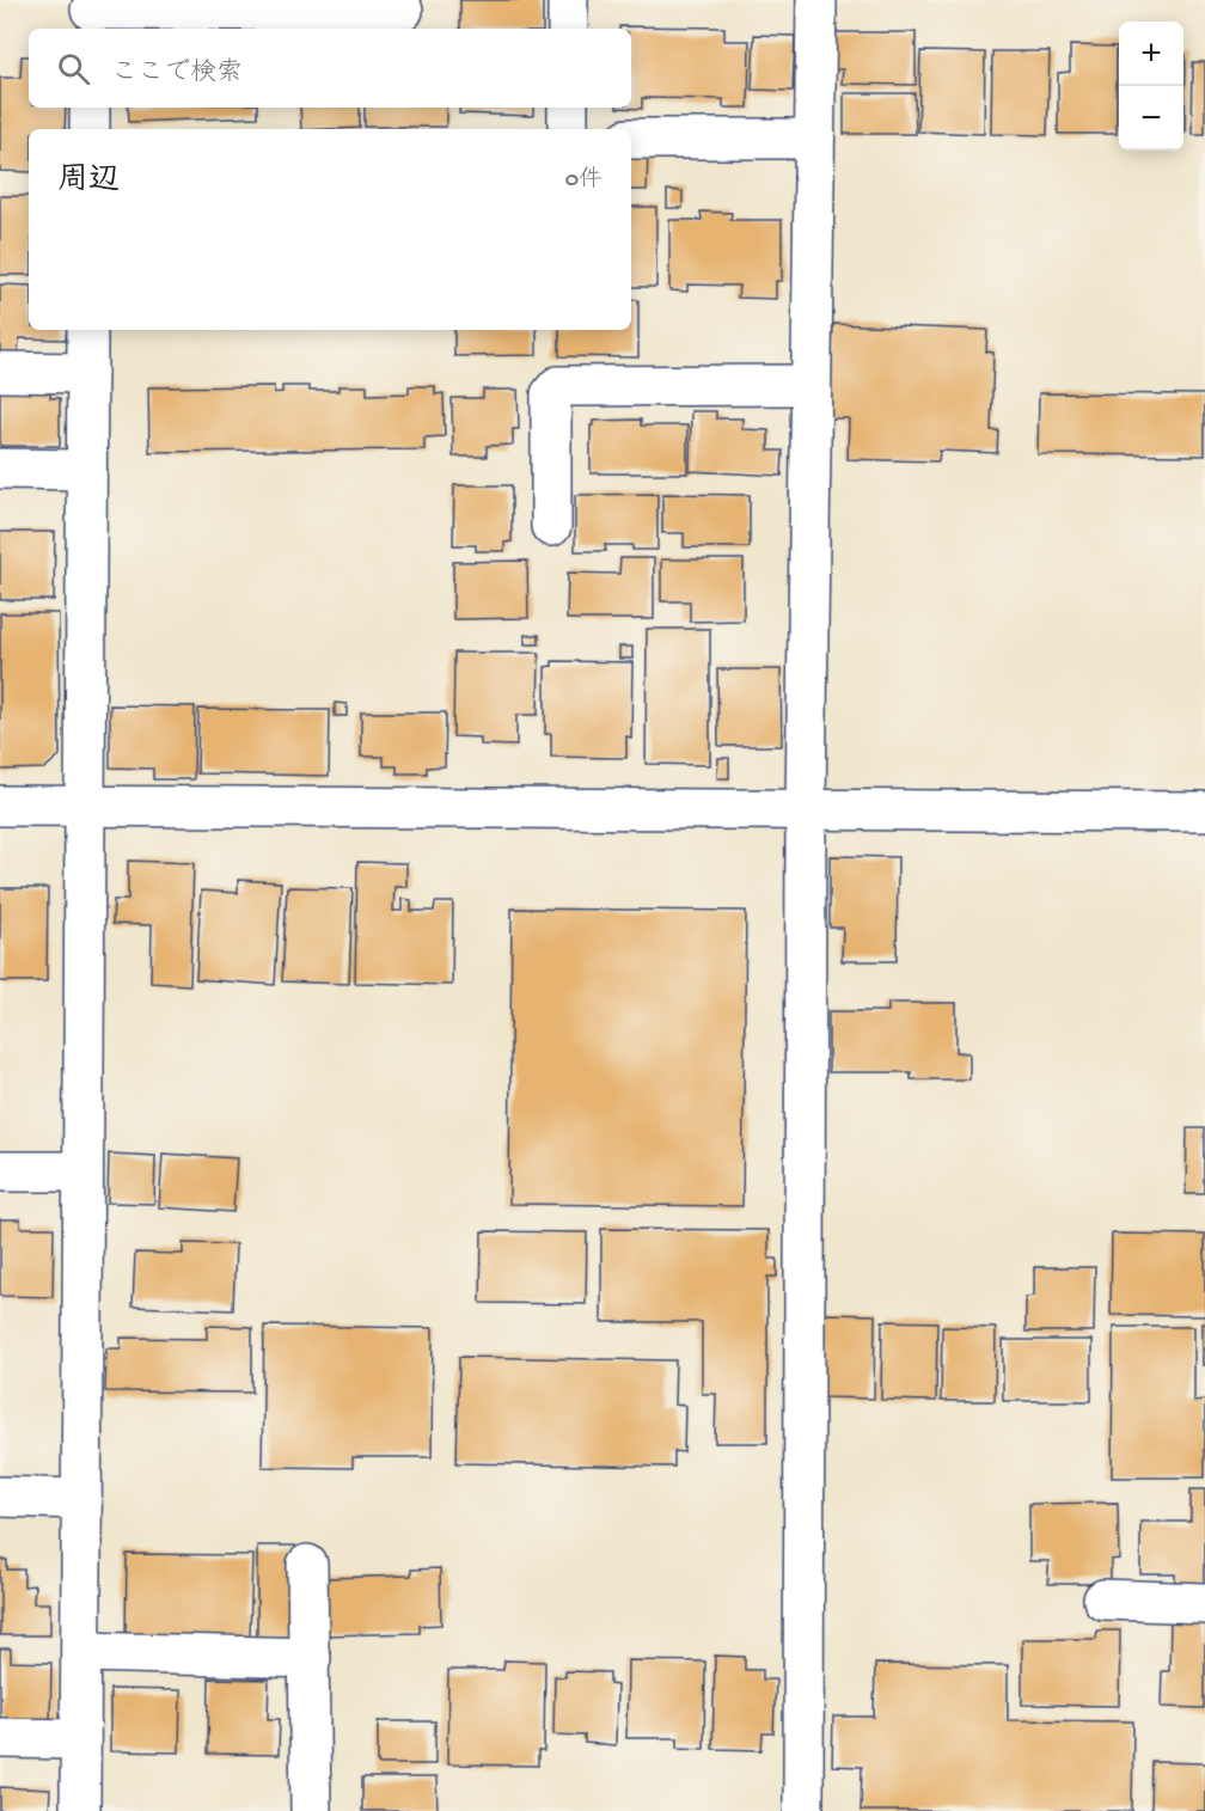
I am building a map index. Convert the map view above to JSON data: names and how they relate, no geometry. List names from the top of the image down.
{
  "page": {
    "map_buttons": ["+", "−"],
    "search": "ここで検索",
    "heading": ["周辺", "0件"]
  }
}
